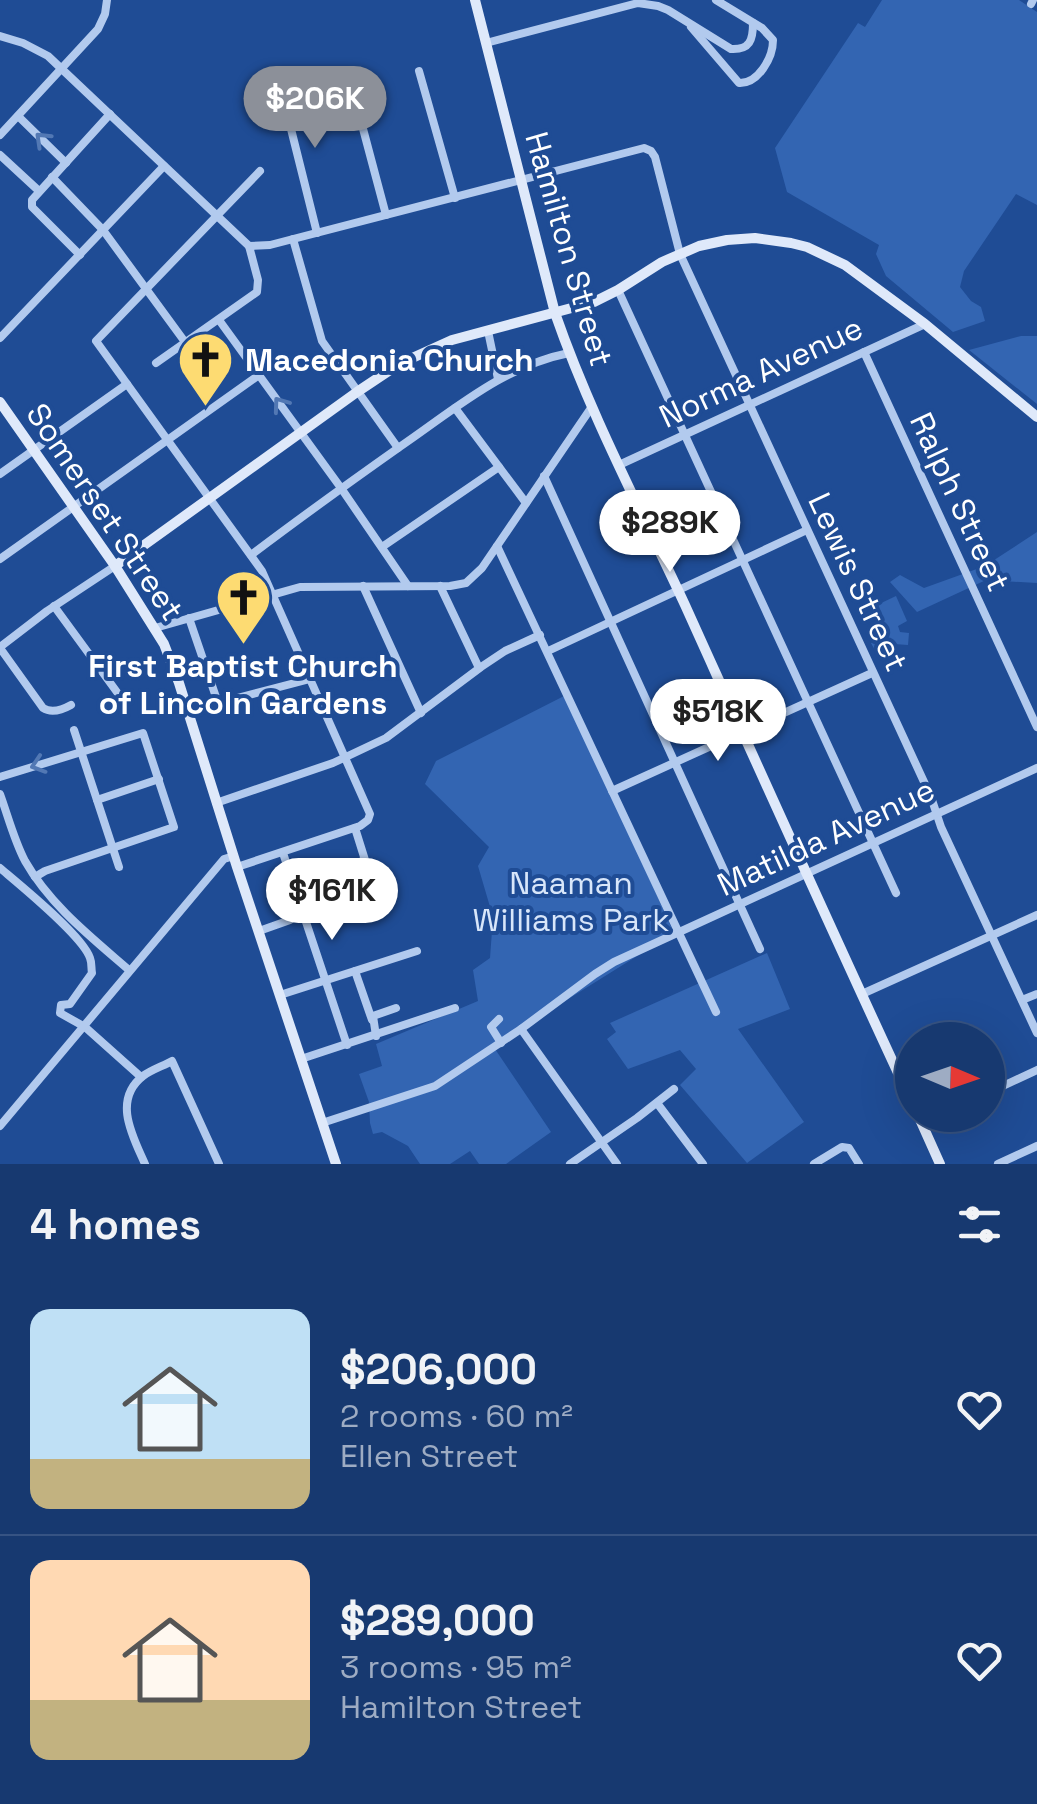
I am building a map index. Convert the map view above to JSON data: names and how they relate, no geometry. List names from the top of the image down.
{
  "streets": {
    "main road": ["Hamilton Street", "Somerset Street"],
    "street": [
      "Norma Avenue",
      "Ralph Street",
      "Lewis Street",
      "Matilda Avenue"
    ]
  },
  "crossings": [
    ["Hamilton Street", "Norma Avenue"],
    ["Hamilton Street", "Lewis Street"],
    ["Hamilton Street", "Matilda Avenue"],
    ["Norma Avenue", "Ralph Street"],
    ["Norma Avenue", "Lewis Street"],
    ["Somerset Street", "Matilda Avenue"],
    ["Lewis Street", "Matilda Avenue"]
  ],
  "parks": ["Naaman Williams Park"],
  "places": {
    "church": ["Macedonia Church", "First Baptist Church of Lincoln Gardens"]
  },
  "north": "right",
  "page": {
    "price": [
      "$206K",
      "$289K",
      "$518K",
      "$161K"
    ],
    "heading": "4 homes",
    "list": [
      {
        "name": "$206,000",
        "note": "2 rooms · 60 m² · Ellen Street"
      },
      {
        "name": "$289,000",
        "note": "3 rooms · 95 m² · Hamilton Street"
      }
    ]
  }
}
